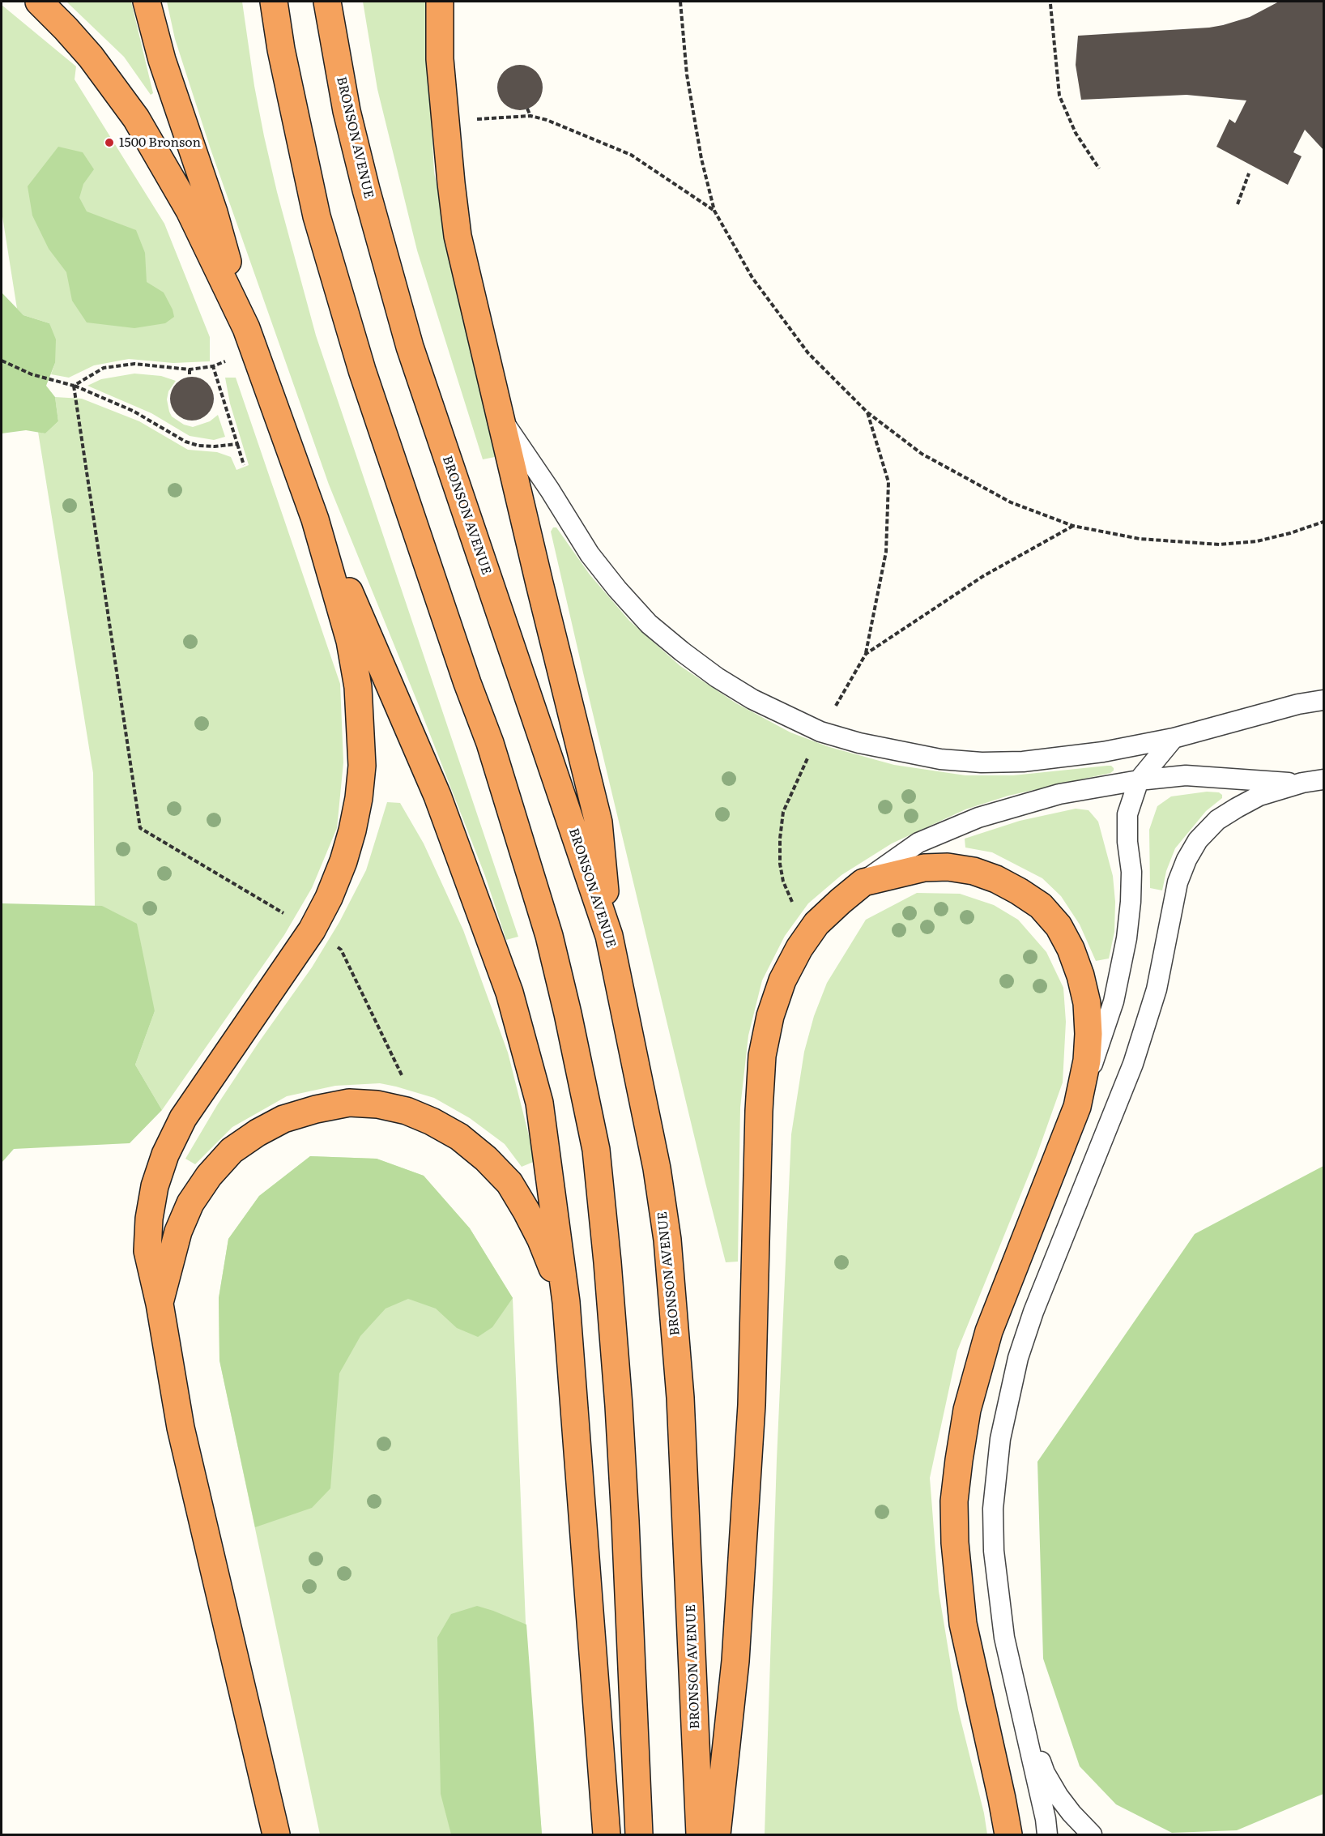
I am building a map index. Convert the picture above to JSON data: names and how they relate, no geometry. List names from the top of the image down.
{
  "streets": {
    "highway": ["BRONSON AVENUE"]
  },
  "places": ["1500 Bronson"]
}
